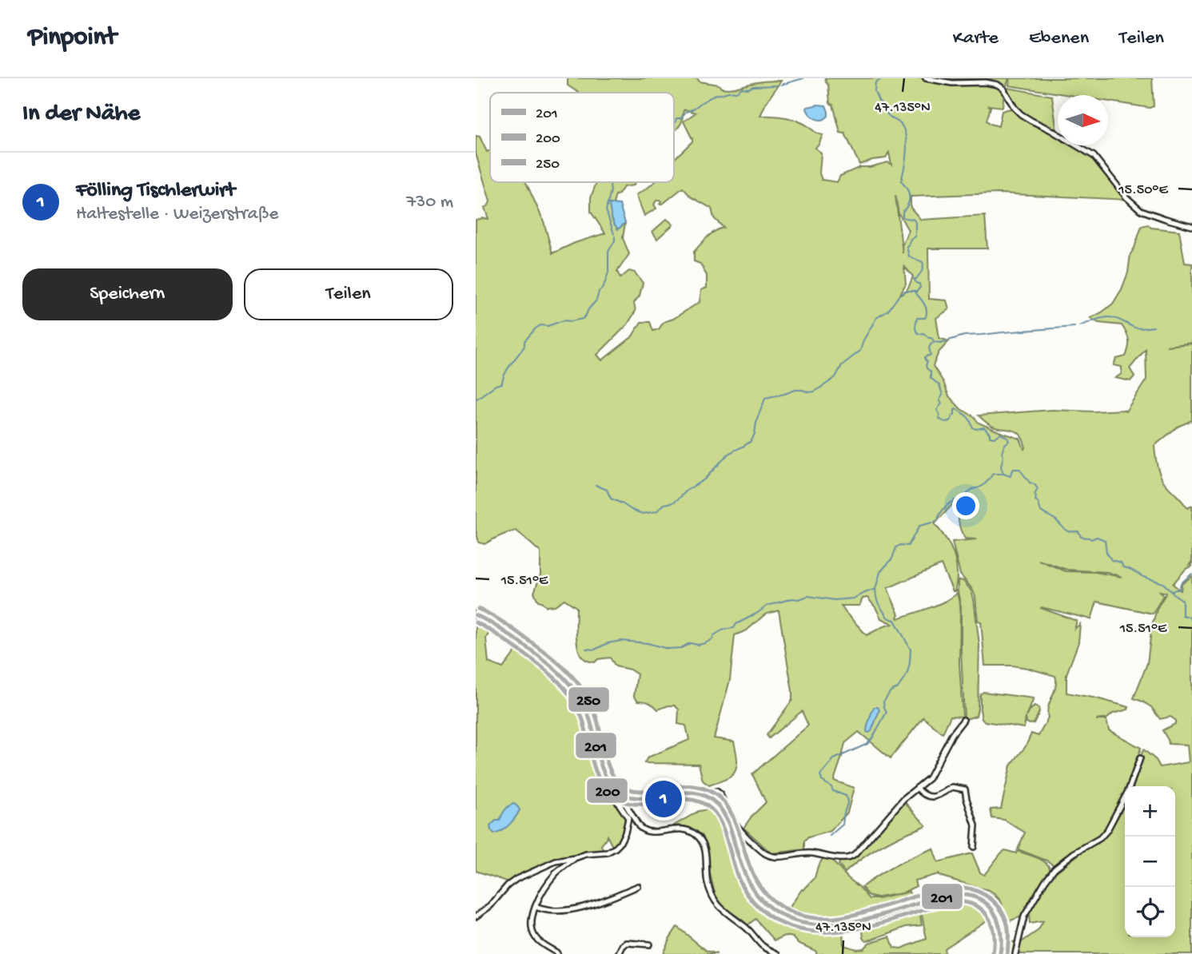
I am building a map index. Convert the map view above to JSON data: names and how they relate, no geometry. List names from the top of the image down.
{
  "lines": ["transit line 250", "transit line 201", "transit line 200"],
  "legend": ["201", "200", "250"],
  "north": "right",
  "page": {
    "header": "Pinpoint",
    "nav": ["Karte", "Ebenen", "Teilen"],
    "heading": "In der Nähe",
    "list": [
      {
        "mark": "1",
        "name": "Fölling Tischlerwirt",
        "note": "Haltestelle · Weizerstraße",
        "value": "730 m"
      }
    ],
    "buttons": ["Speichern", "Teilen"],
    "pins": "1",
    "map_buttons": ["+", "−"]
  },
  "coordinates": ["47.135°N", "15.50°E", "15.51°E"]
}
